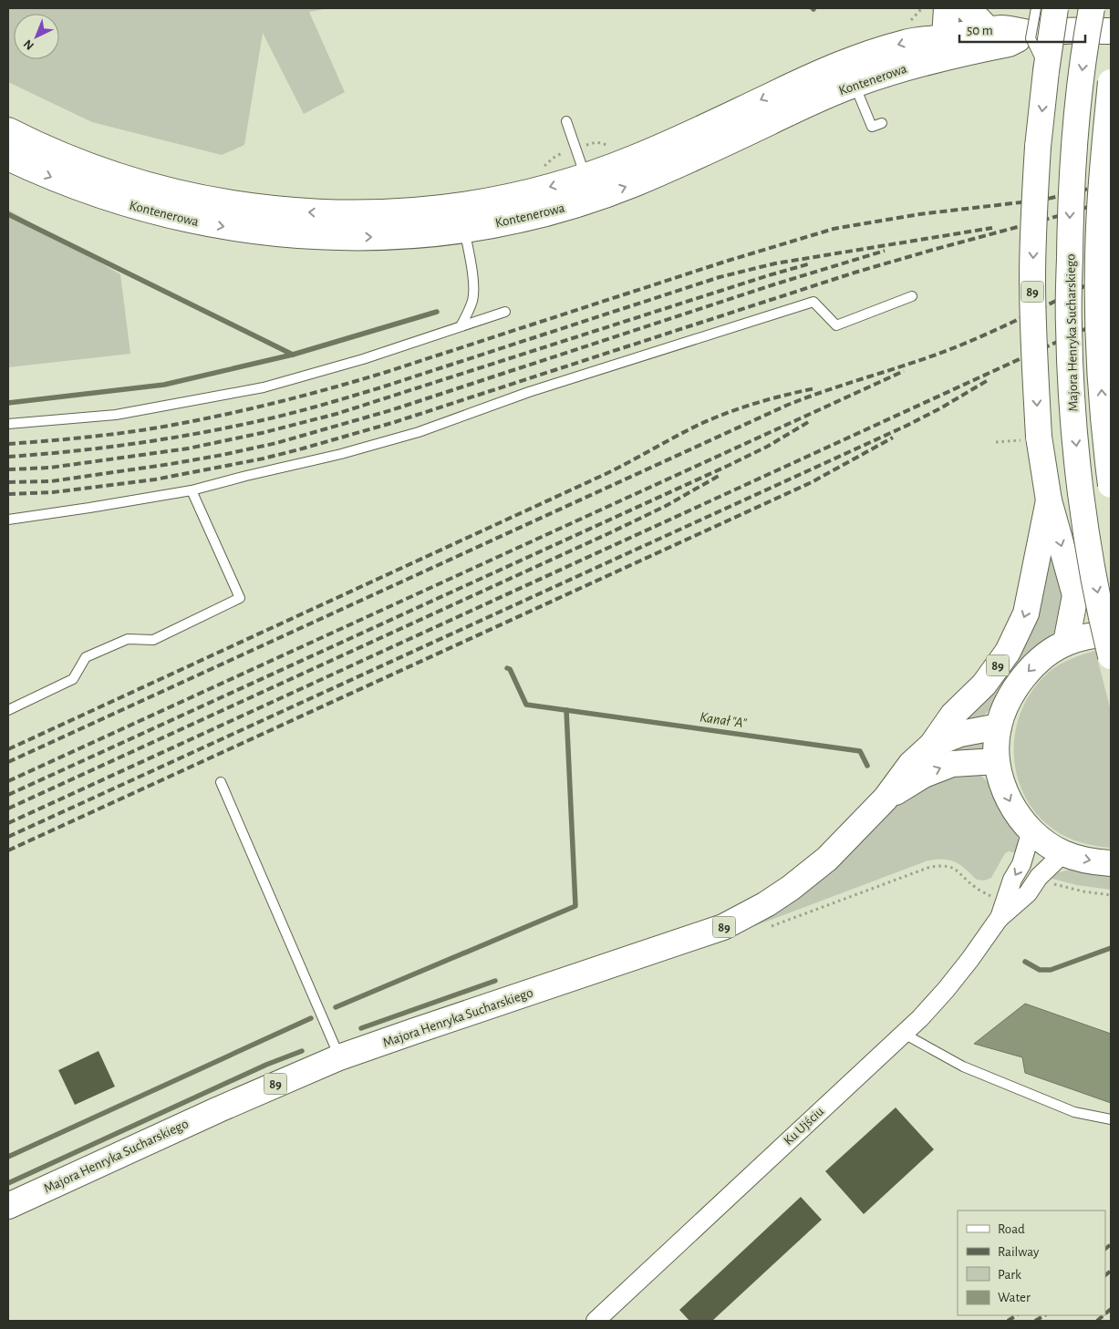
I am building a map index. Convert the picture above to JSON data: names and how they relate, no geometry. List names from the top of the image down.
{
  "streets": {
    "main road": ["Kontenerowa", "89", "Majora Henryka Sucharskiego"],
    "street": ["Ku Ujściu"]
  },
  "crossings": [
    ["89", "Majora Henryka Sucharskiego"]
  ],
  "water": ["Kanał \"A\""],
  "legend": [
    "Road",
    "Railway",
    "Park",
    "Water"
  ],
  "scale_bar": "50 m",
  "north": "bottom left"
}
